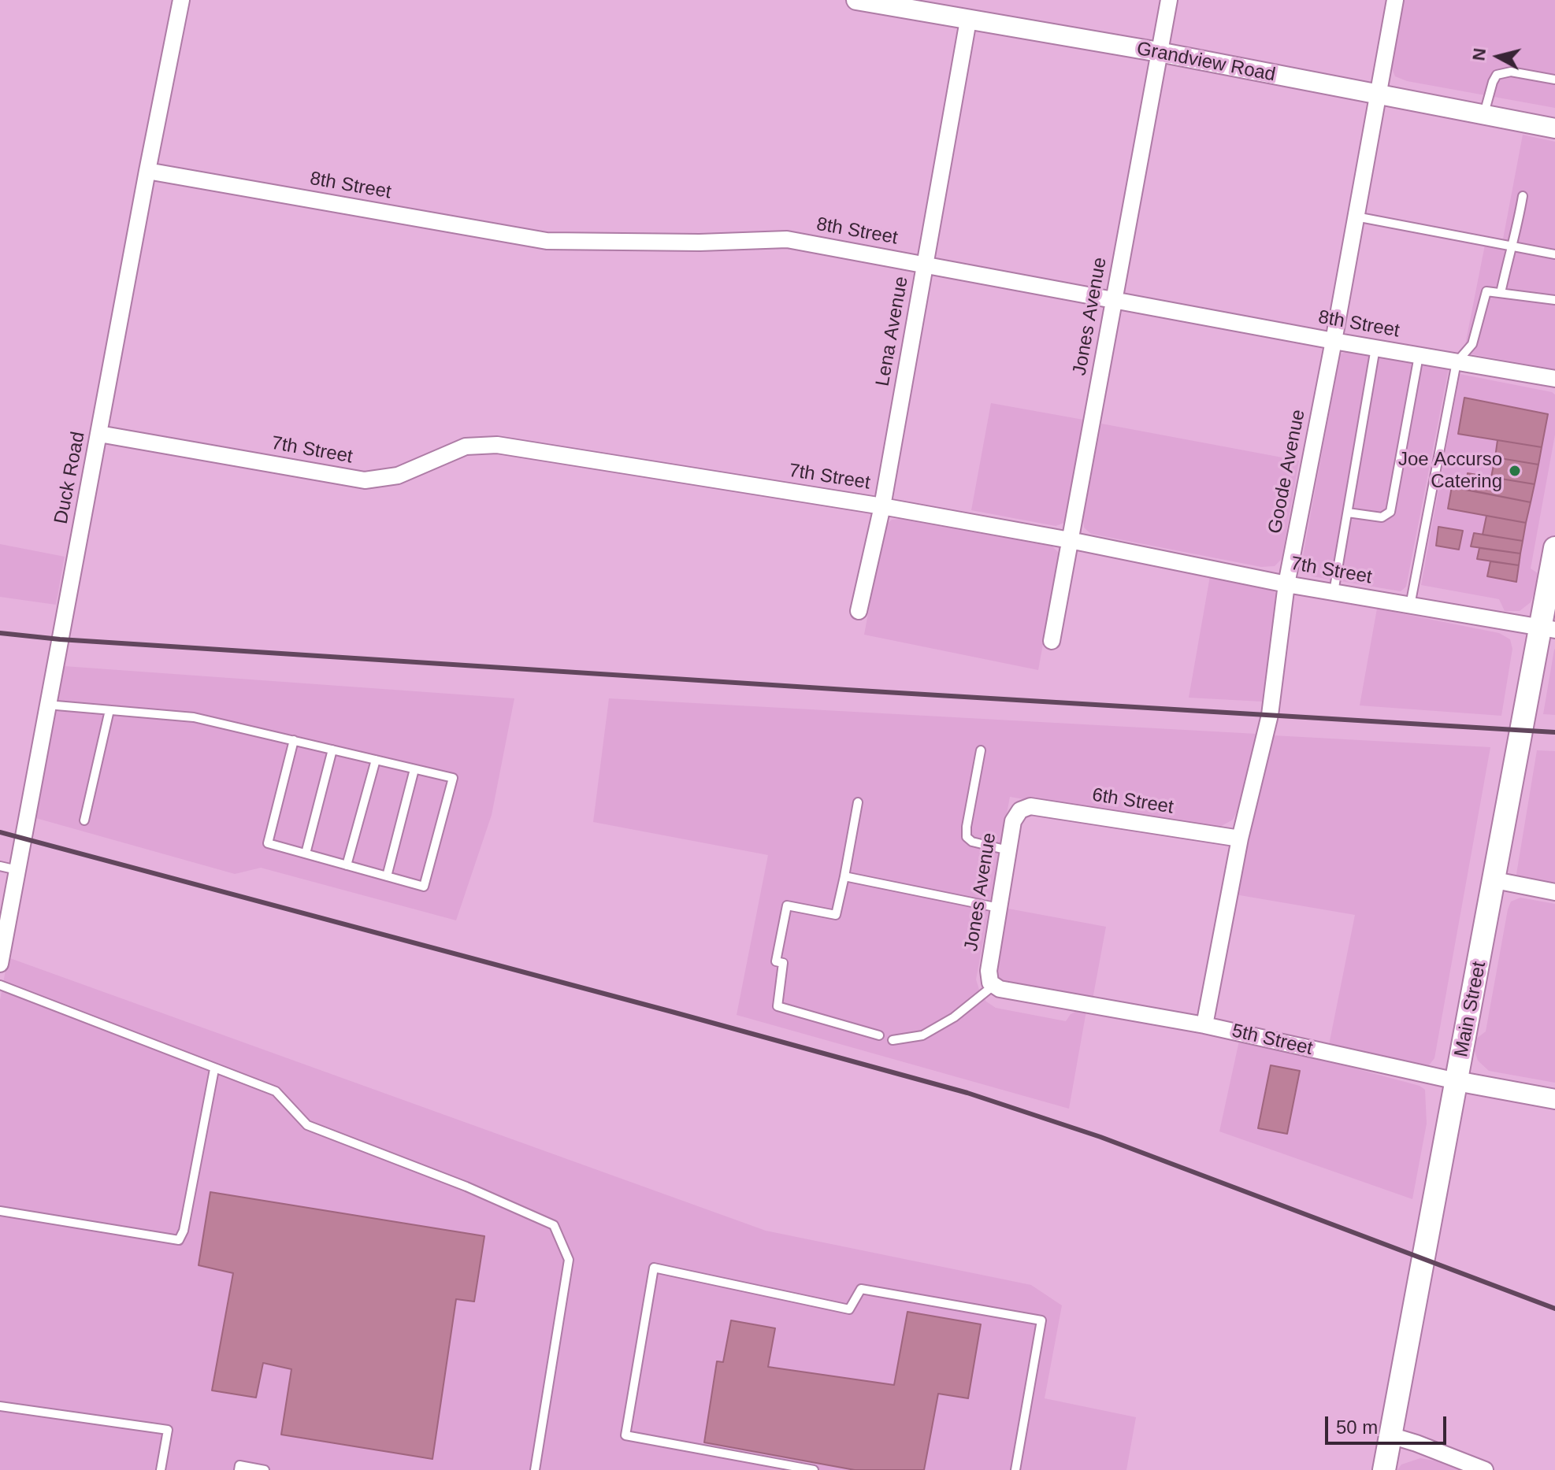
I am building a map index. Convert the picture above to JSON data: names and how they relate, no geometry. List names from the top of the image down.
{
  "streets": {
    "main road": ["Main Street"],
    "street": [
      "Grandview Road",
      "8th Street",
      "Jones Avenue",
      "Lena Avenue",
      "7th Street",
      "Goode Avenue",
      "Duck Road",
      "6th Street",
      "5th Street"
    ]
  },
  "crossings": [
    ["Grandview Road", "Jones Avenue"],
    ["Grandview Road", "Lena Avenue"],
    ["Grandview Road", "Goode Avenue"],
    ["8th Street", "Jones Avenue"],
    ["8th Street", "Lena Avenue"],
    ["8th Street", "Goode Avenue"],
    ["8th Street", "Duck Road"],
    ["Jones Avenue", "7th Street"],
    ["Jones Avenue", "6th Street"],
    ["Jones Avenue", "5th Street"],
    ["Lena Avenue", "7th Street"],
    ["7th Street", "Goode Avenue"],
    ["7th Street", "Duck Road"],
    ["7th Street", "Main Street"],
    ["Goode Avenue", "6th Street"],
    ["Goode Avenue", "5th Street"],
    ["Main Street", "5th Street"]
  ],
  "places": ["Joe Accurso Catering"],
  "scale_bar": "50 m",
  "north": "left"
}
